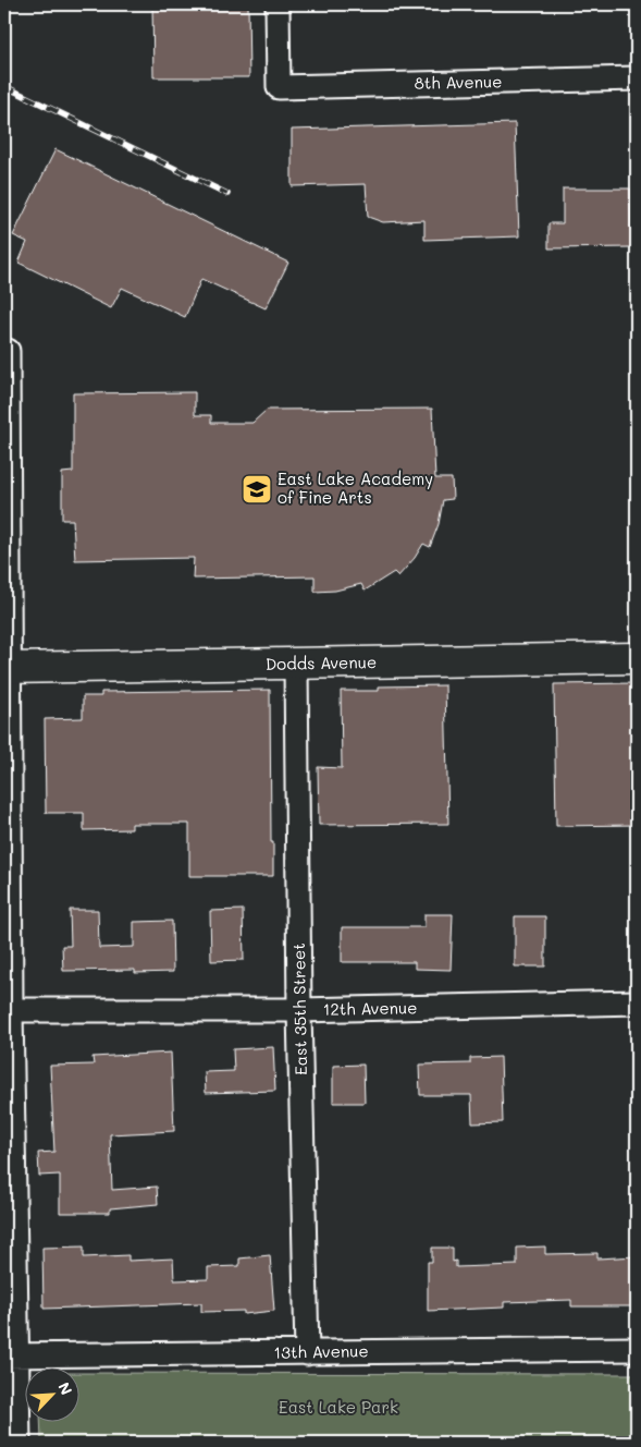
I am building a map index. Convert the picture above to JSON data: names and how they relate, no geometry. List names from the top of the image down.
{
  "streets": {
    "street": [
      "8th Avenue",
      "Dodds Avenue",
      "East 35th Street",
      "12th Avenue",
      "13th Avenue"
    ]
  },
  "crossings": [
    ["Dodds Avenue", "East 35th Street"],
    ["East 35th Street", "12th Avenue"],
    ["East 35th Street", "13th Avenue"]
  ],
  "parks": ["East Lake Park"],
  "places": {
    "school or university": ["East Lake Academy of Fine Arts"]
  },
  "north": "top right"
}
